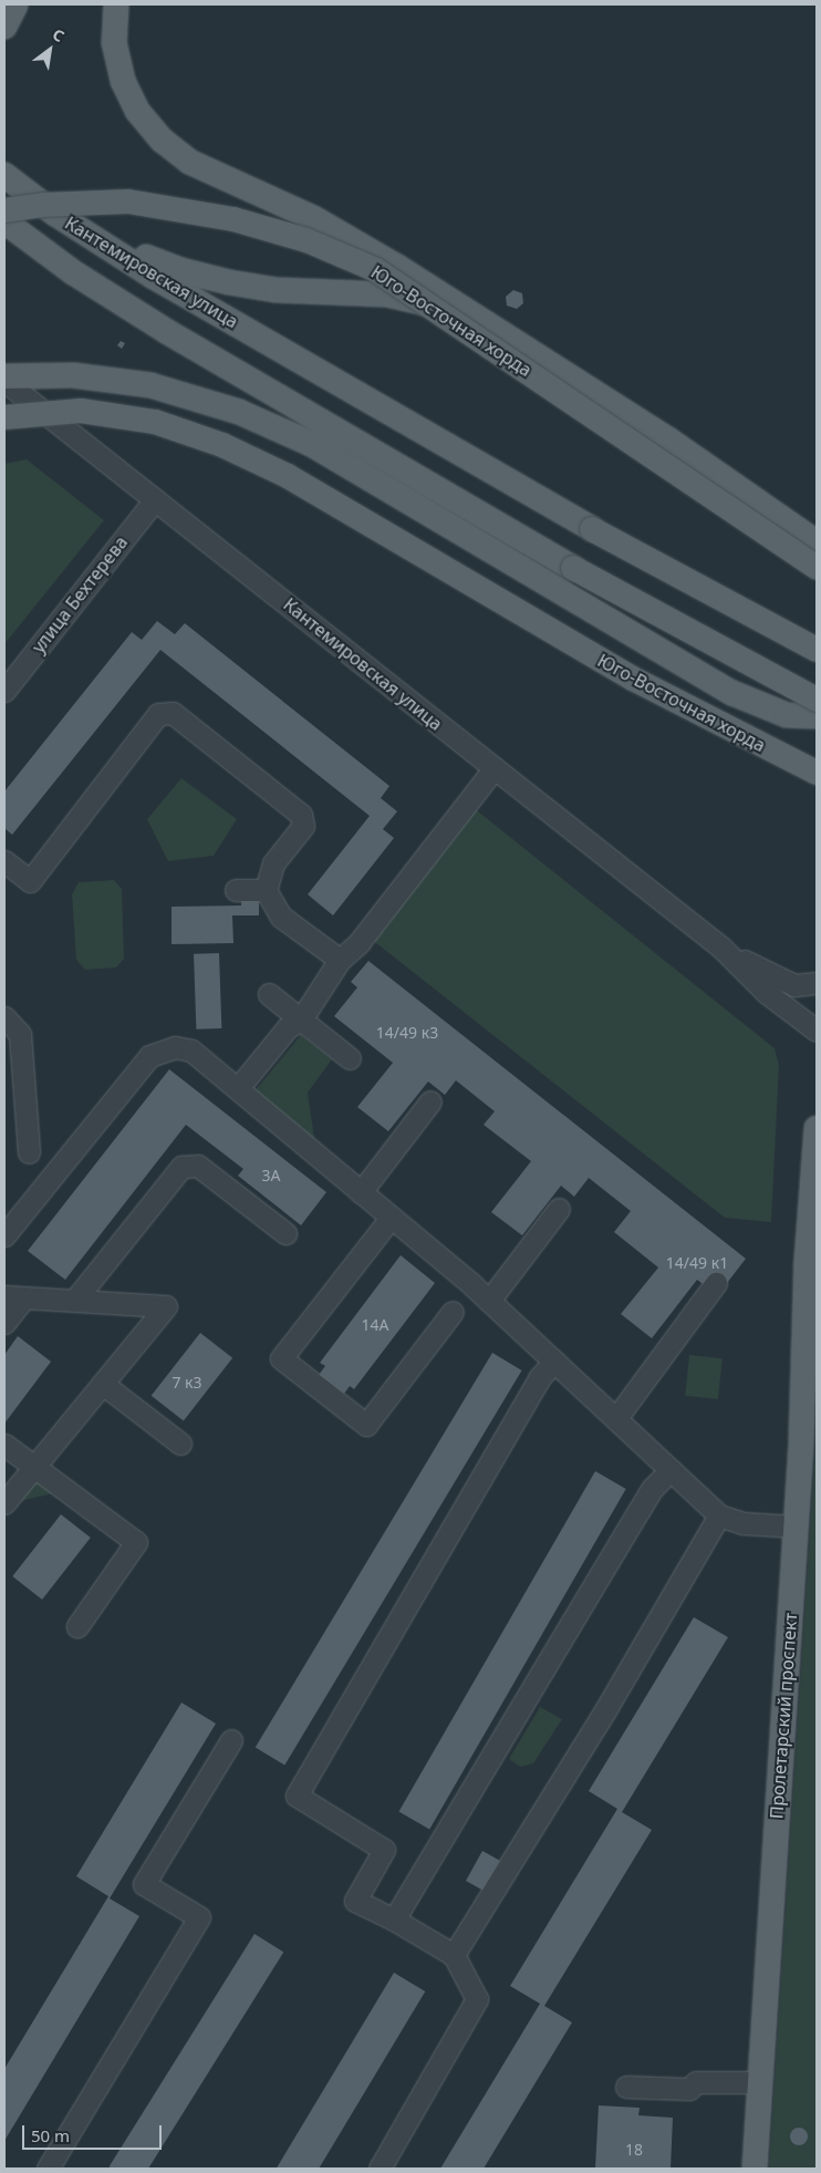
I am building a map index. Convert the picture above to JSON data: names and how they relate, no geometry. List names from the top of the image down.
{
  "streets": {
    "main road": ["Кантемировская улица", "Юго-Восточная хорда", "Пролетарский проспект"],
    "street": ["улица Бехтерева"]
  },
  "crossings": [
    ["Кантемировская улица", "улица Бехтерева"]
  ],
  "house_numbers": [
    "14/49 к3",
    "3А",
    "14/49 к1",
    "14А",
    "7 к3",
    "18"
  ],
  "scale_bar": "50 m",
  "north": "top right"
}
